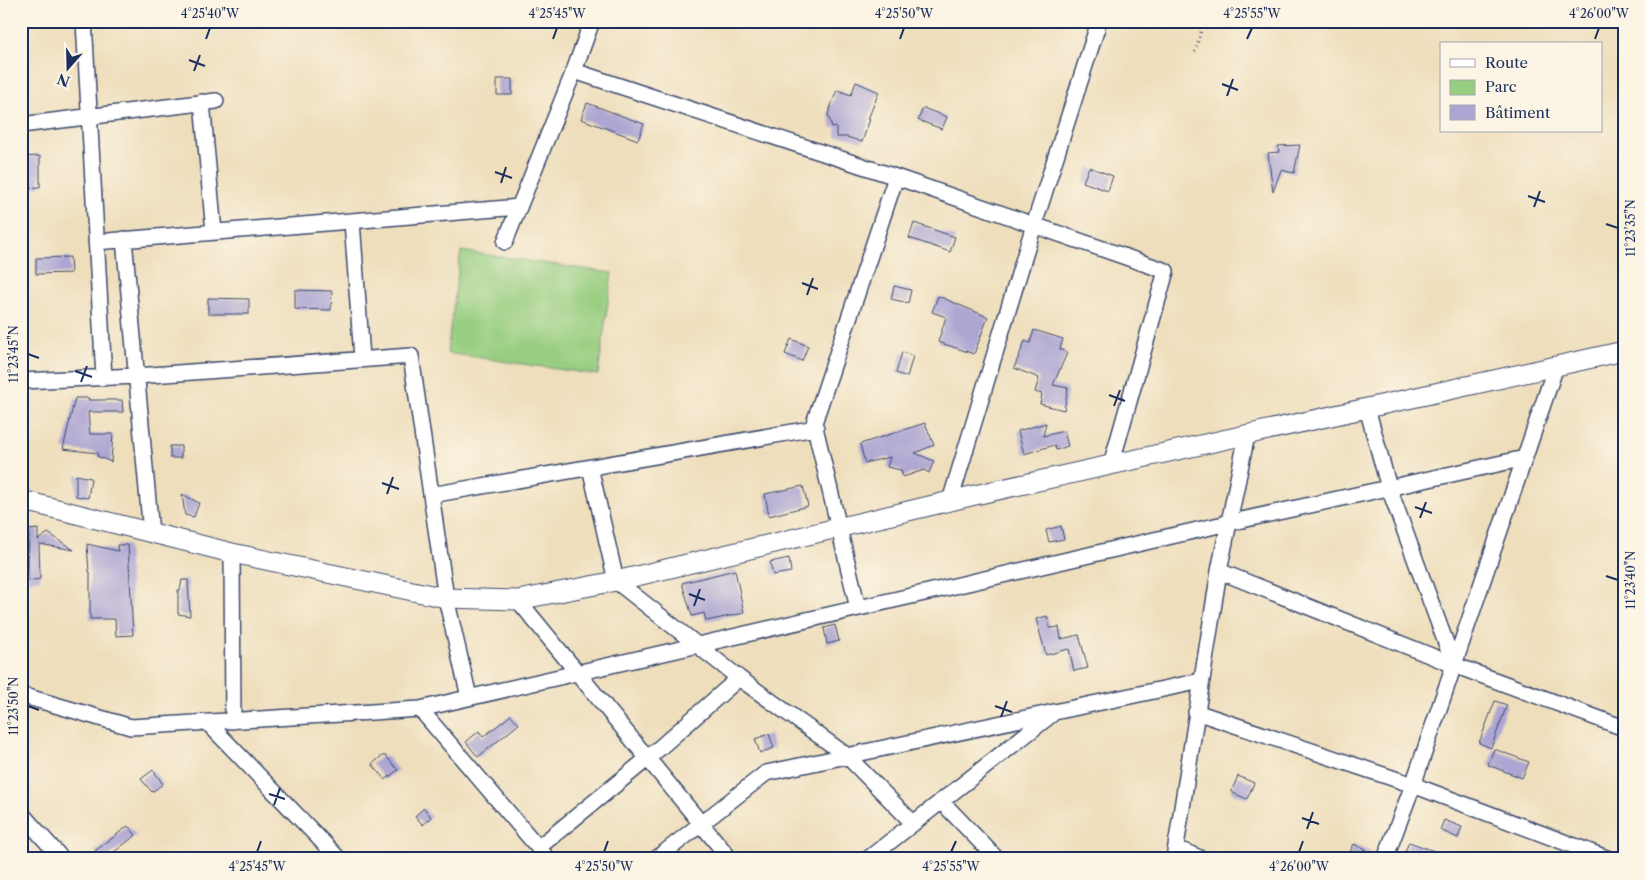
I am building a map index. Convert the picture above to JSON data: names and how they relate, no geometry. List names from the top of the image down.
{
  "legend": ["Route", "Parc", "Bâtiment"],
  "north": "bottom",
  "coordinates": [
    "4°25'40\"W",
    "4°25'45\"W",
    "4°25'50\"W",
    "4°25'55\"W",
    "4°26'00\"W",
    "11°23'35\"N",
    "11°23'45\"N",
    "11°23'40\"N",
    "11°23'50\"N"
  ]
}
